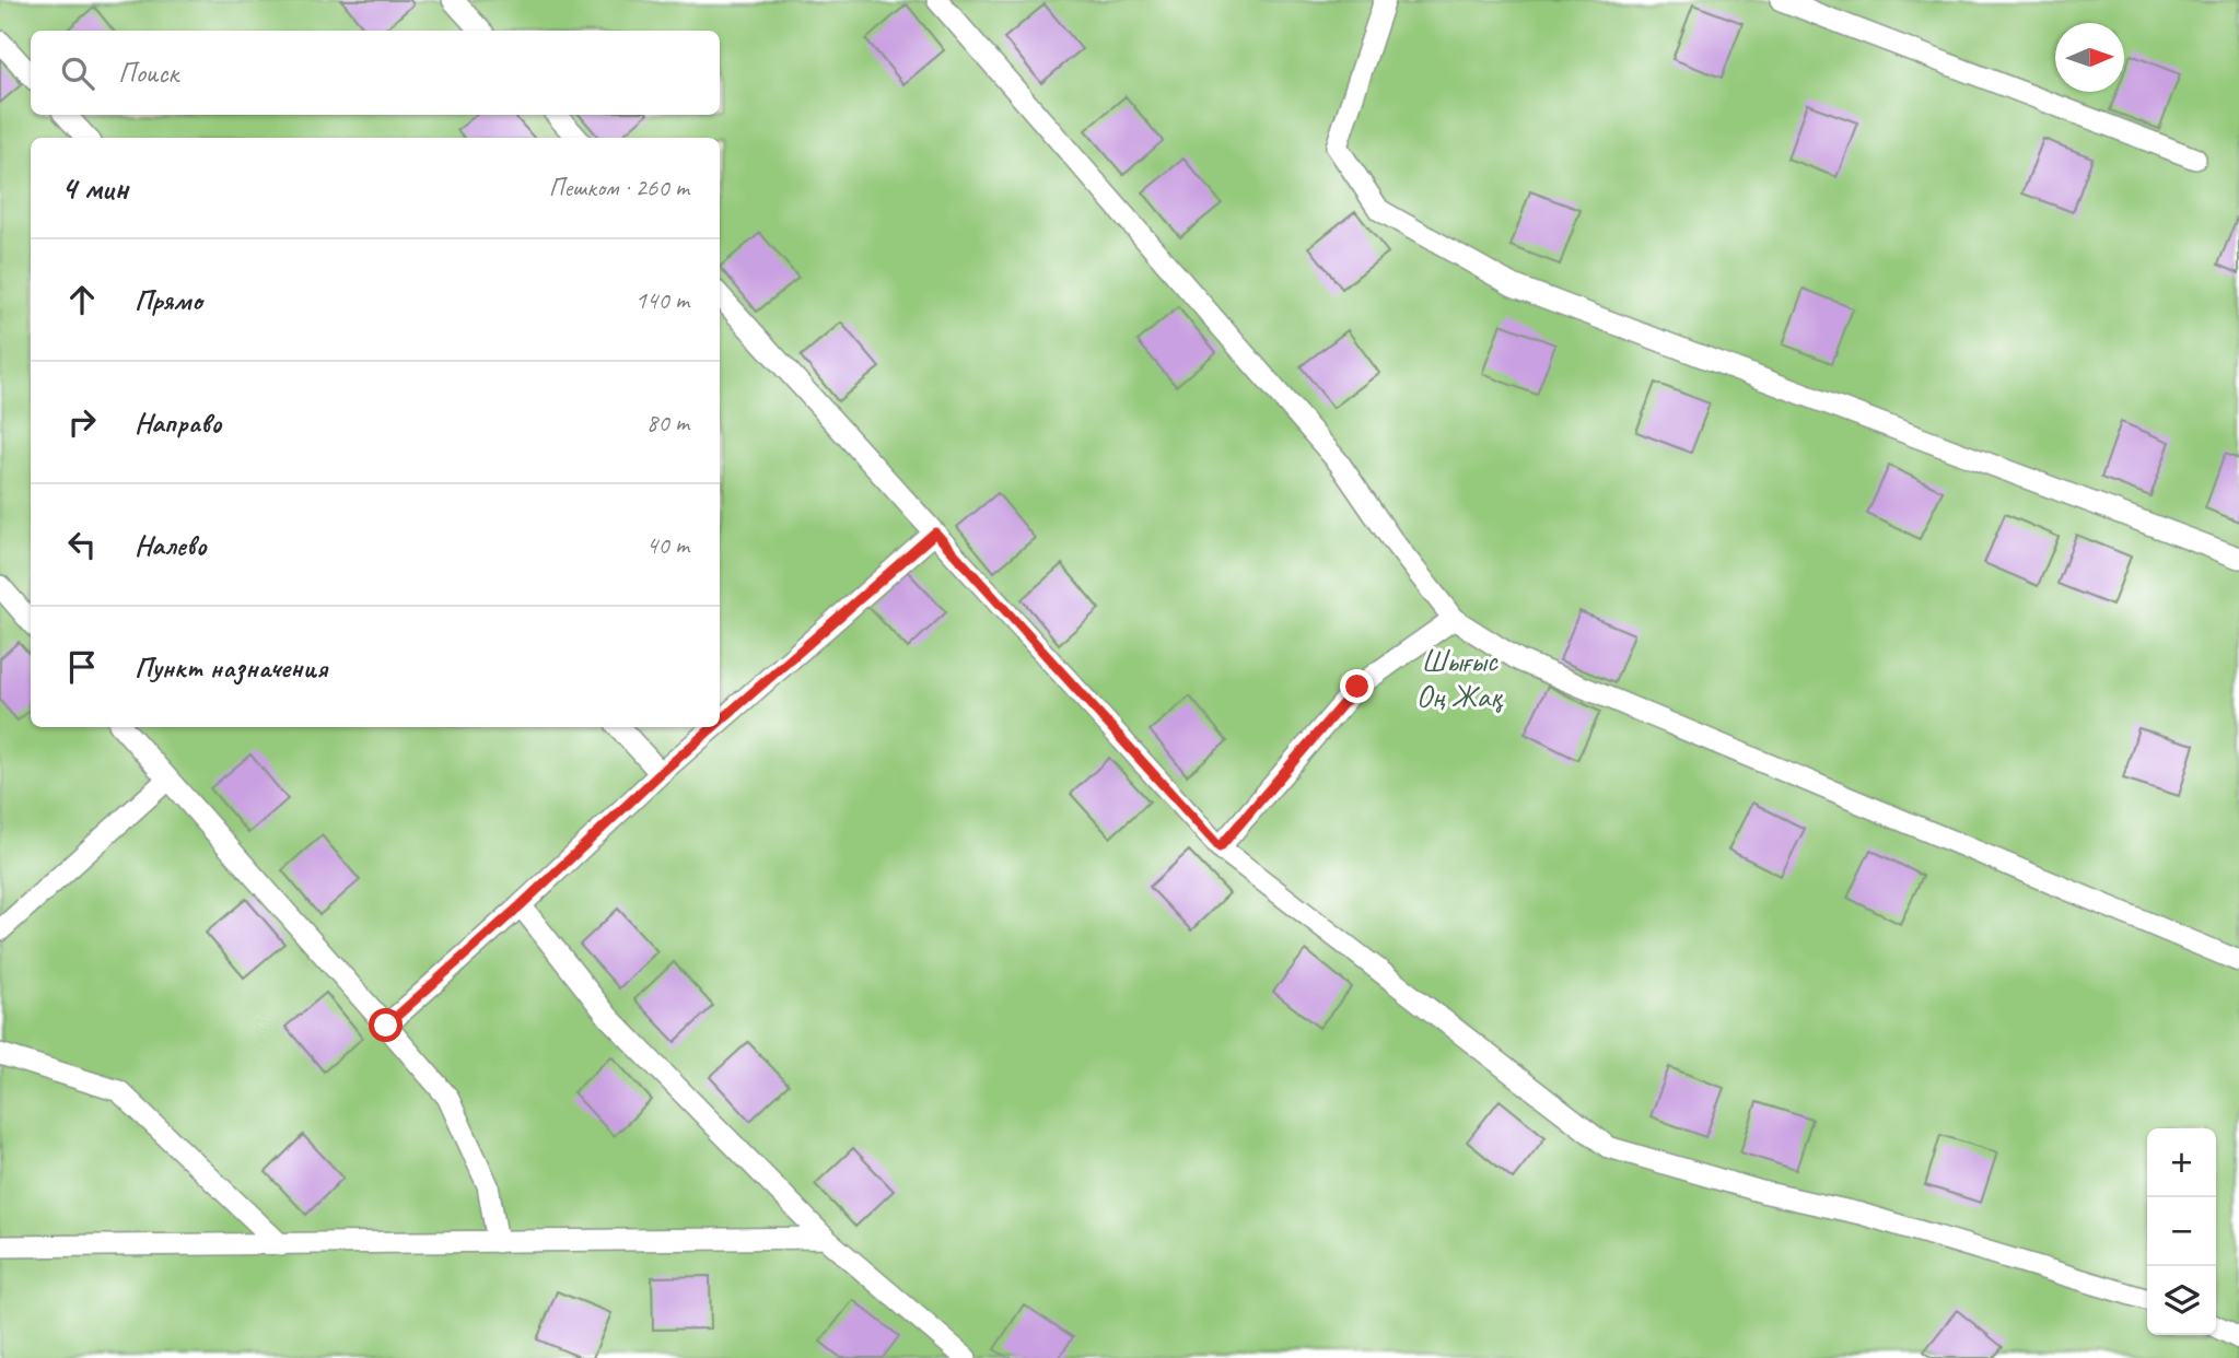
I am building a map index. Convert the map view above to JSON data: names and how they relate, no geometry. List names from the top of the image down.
{
  "parks": ["Шығыс Оң Жақ"],
  "north": "right",
  "page": {
    "search": "Поиск",
    "heading": ["4 мин", "Пешком · 260 m"],
    "list": [
      ["Прямо", "140 m"],
      ["Направо", "80 m"],
      ["Налево", "40 m"],
      "Пункт назначения"
    ],
    "map_buttons": ["+", "−"]
  }
}
